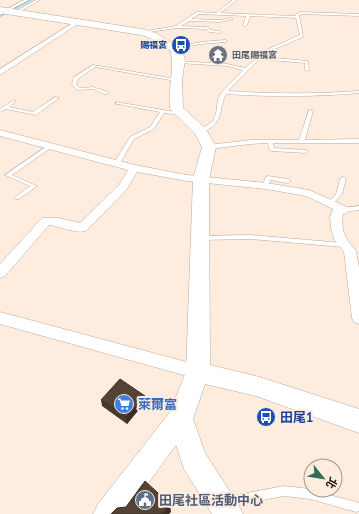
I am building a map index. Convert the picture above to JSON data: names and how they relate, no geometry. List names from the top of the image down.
{
  "places": {
    "bus stop": ["賜福宮", "田尾1"],
    "temple": ["田尾賜福宮"],
    "supermarket": ["萊爾富"],
    "public building": ["田尾社區活動中心"]
  },
  "north": "bottom right"
}
